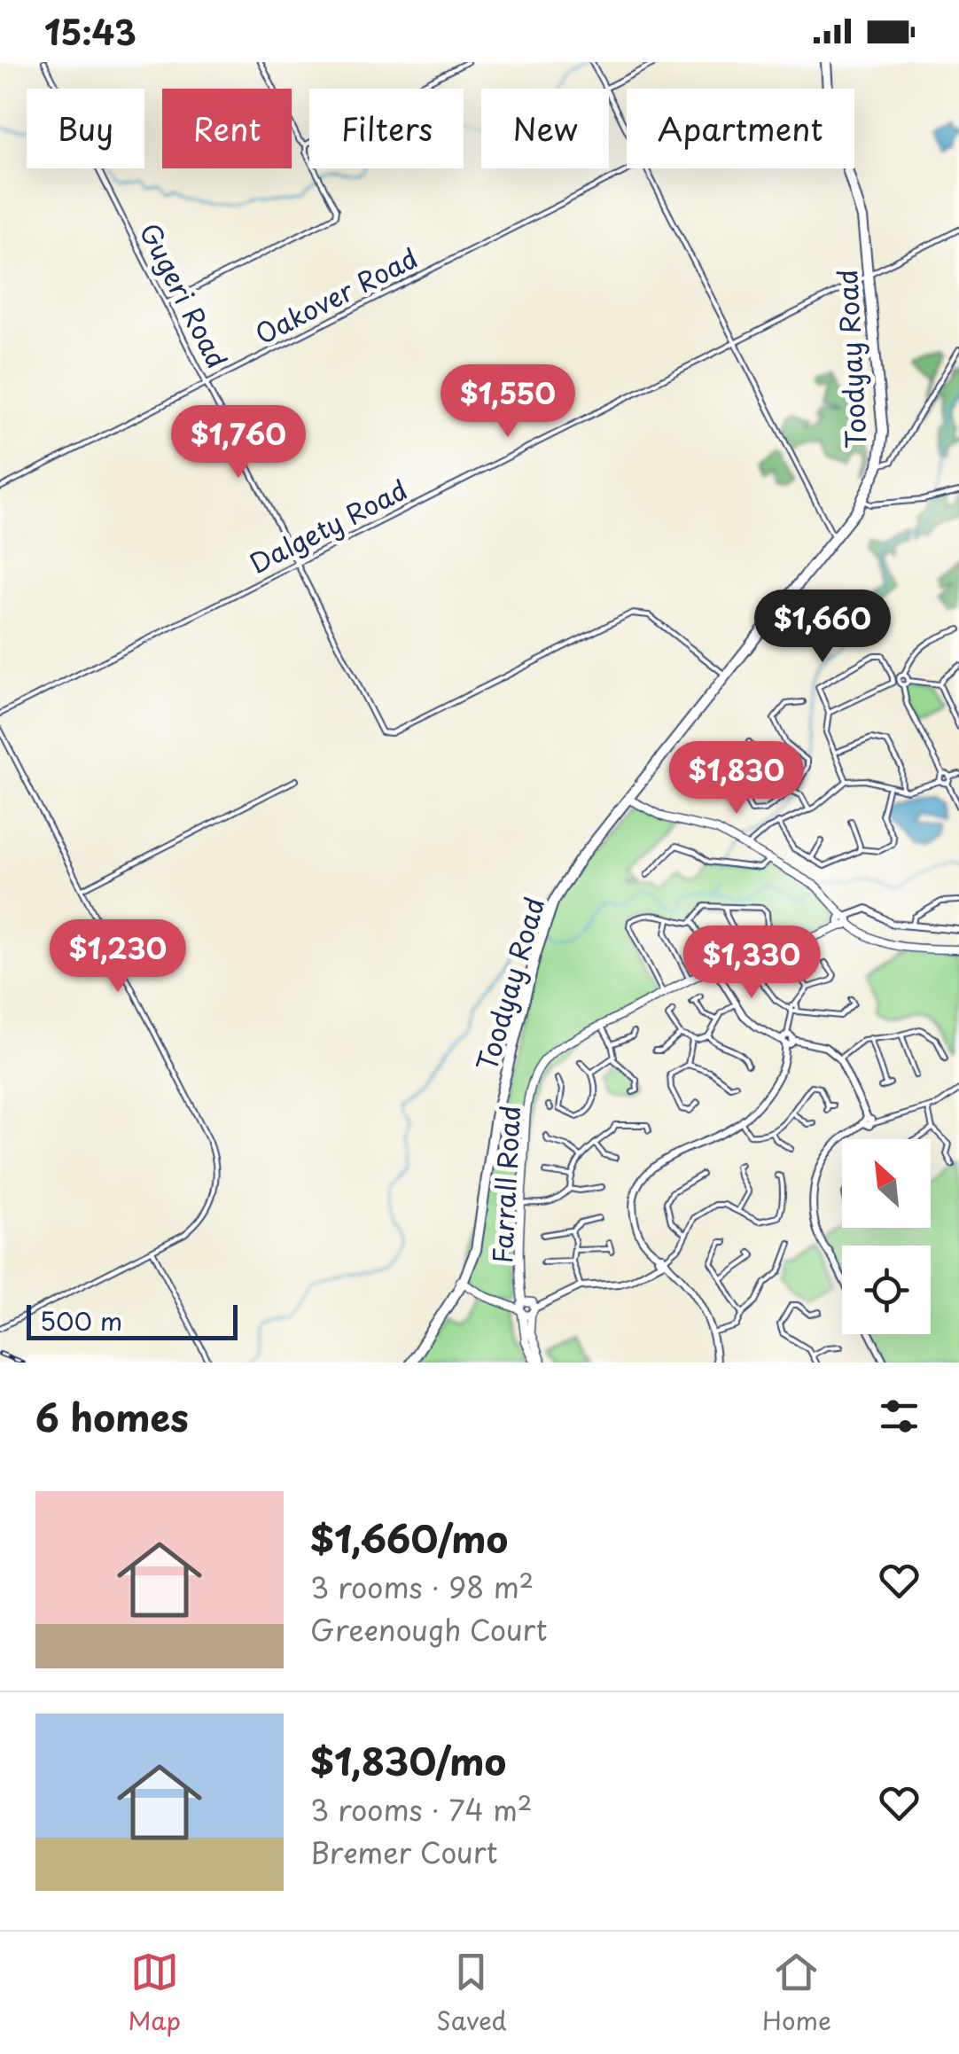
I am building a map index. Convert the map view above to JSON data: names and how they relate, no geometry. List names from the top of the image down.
{
  "streets": {
    "main road": ["Toodyay Road", "Farrall Road"],
    "street": ["Gugeri Road", "Oakover Road", "Dalgety Road"]
  },
  "crossings": [
    ["Gugeri Road", "Oakover Road"],
    ["Gugeri Road", "Toodyay Road"],
    ["Gugeri Road", "Dalgety Road"],
    ["Toodyay Road", "Dalgety Road"]
  ],
  "scale_bar": "500 m",
  "north": "top left",
  "page": {
    "status": "15:43",
    "chip": [
      "Buy",
      "Rent",
      "Filters",
      "New",
      "Apartment"
    ],
    "price": [
      "$1,550",
      "$1,760",
      "$1,660",
      "$1,830",
      "$1,230",
      "$1,330"
    ],
    "scale": "500 m",
    "heading": "6 homes",
    "list": [
      {
        "name": "$1,660/mo",
        "note": "3 rooms · 98 m² · Greenough Court"
      },
      {
        "name": "$1,830/mo",
        "note": "3 rooms · 74 m² · Bremer Court"
      }
    ],
    "tabs": ["Map", "Saved", "Home"]
  }
}
